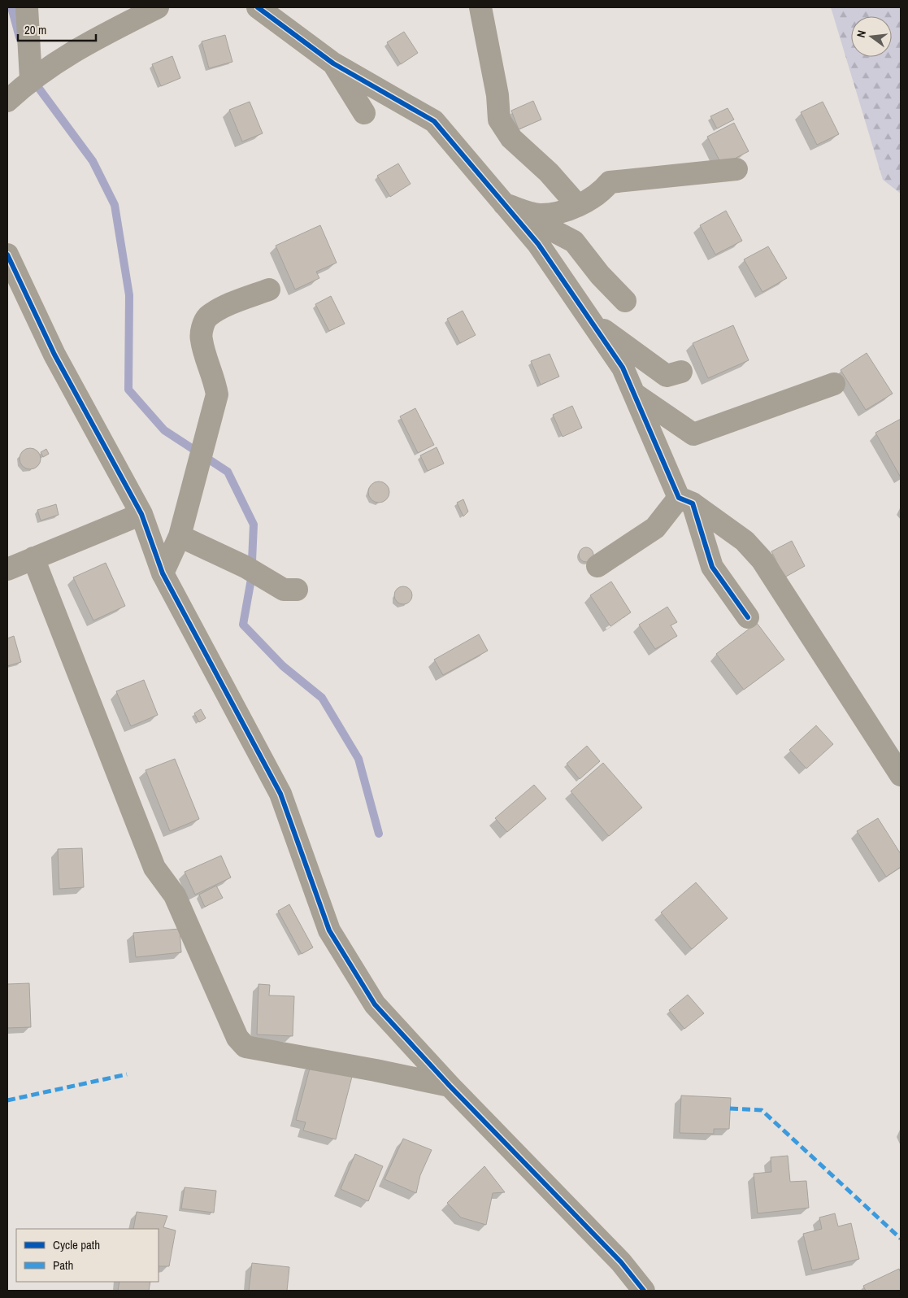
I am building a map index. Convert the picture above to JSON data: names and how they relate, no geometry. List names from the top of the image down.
{
  "legend": ["Cycle path", "Path"],
  "scale_bar": "20 m",
  "north": "left"
}
